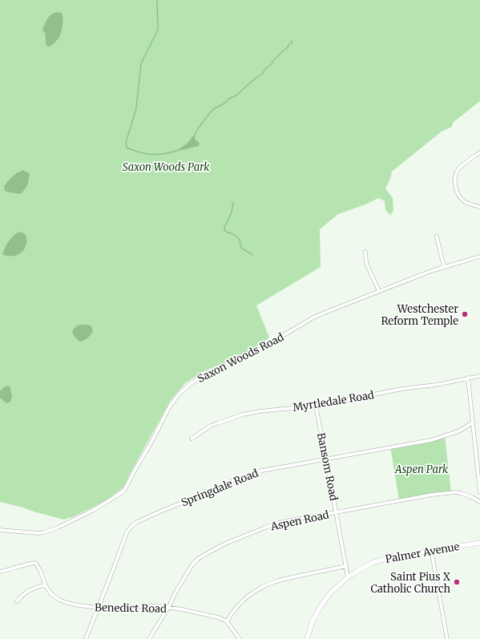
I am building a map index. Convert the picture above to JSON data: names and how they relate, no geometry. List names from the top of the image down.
{
  "streets": {
    "main road": ["Palmer Avenue"],
    "street": [
      "Saxon Woods Road",
      "Myrtledale Road",
      "Bansom Road",
      "Springdale Road",
      "Aspen Road",
      "Benedict Road"
    ]
  },
  "crossings": [
    ["Myrtledale Road", "Bansom Road"],
    ["Bansom Road", "Springdale Road"],
    ["Bansom Road", "Aspen Road"],
    ["Bansom Road", "Palmer Avenue"],
    ["Springdale Road", "Benedict Road"],
    ["Aspen Road", "Benedict Road"]
  ],
  "parks": ["Saxon Woods Park", "Aspen Park"],
  "places": ["Westchester Reform Temple", "Saint Pius X Catholic Church"]
}
